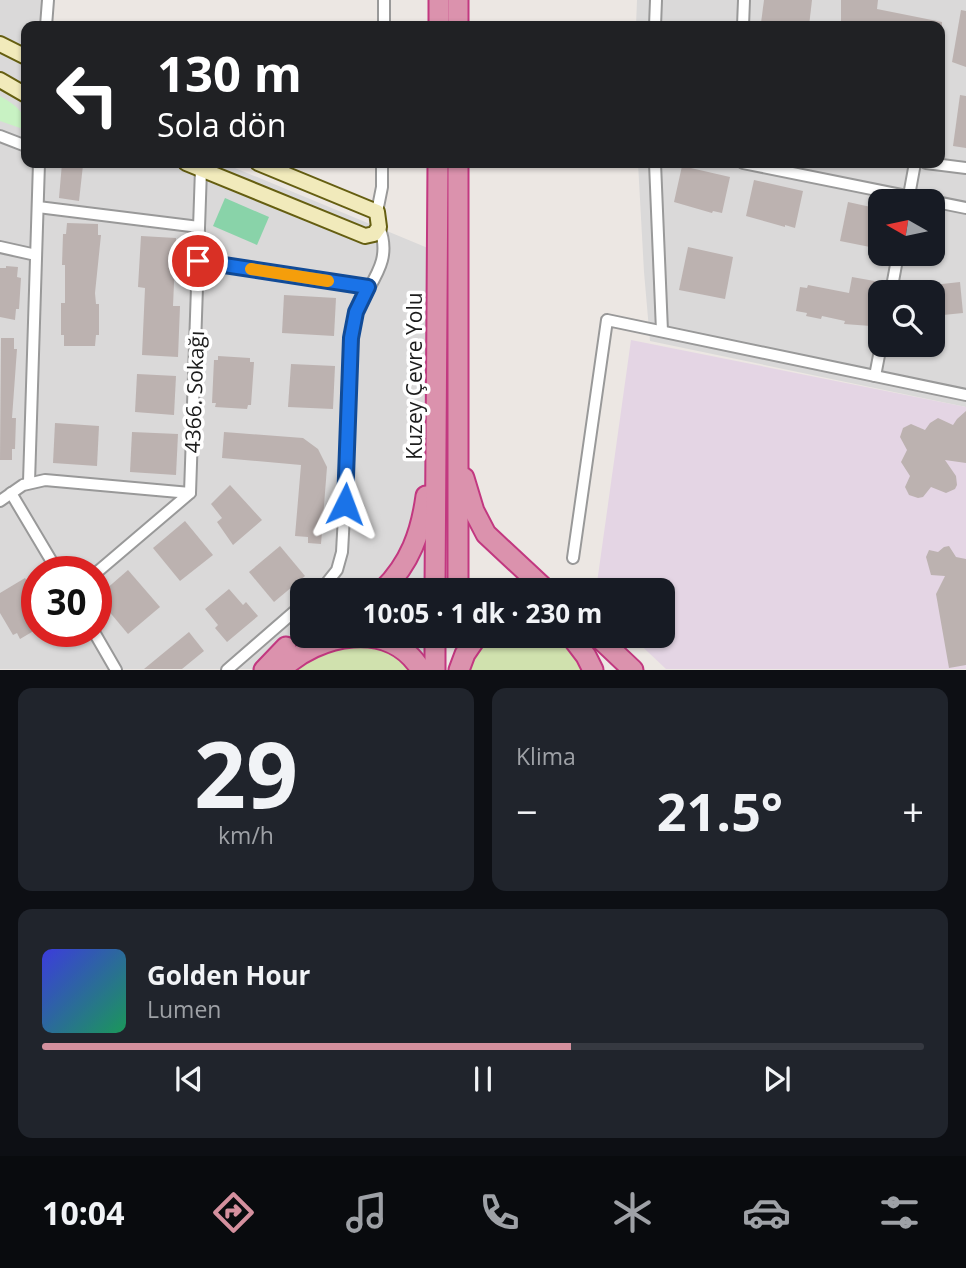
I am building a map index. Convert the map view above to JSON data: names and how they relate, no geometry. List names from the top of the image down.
{
  "streets": {
    "highway": ["Kuzey Çevre Yolu"],
    "street": ["4366. Sokağı"]
  },
  "north": "left",
  "page": {
    "turn": ["130 m", "Sola dön"],
    "limit": "30",
    "trip": "10:05 · 1 dk · 230 m",
    "tile": [
      ["29", "km/h"],
      "Klima"
    ],
    "heat": ["−", "21.5°", "+"],
    "song": ["Golden Hour", "Lumen"],
    "tabs": "10:04"
  }
}
